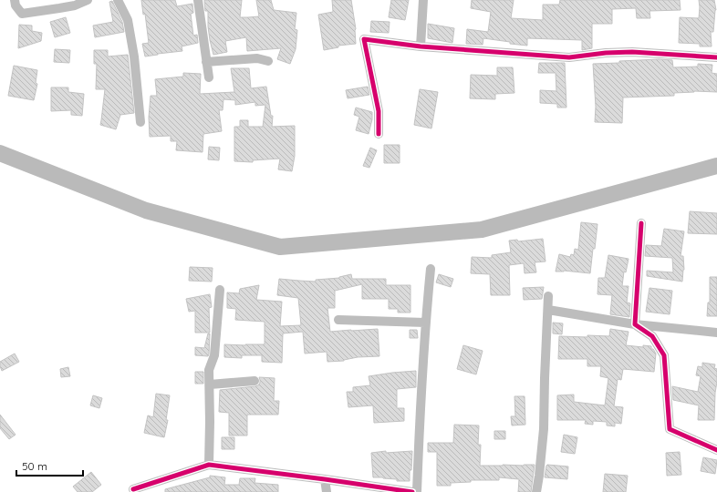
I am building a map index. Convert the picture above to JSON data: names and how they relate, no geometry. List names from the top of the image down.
{
  "scale_bar": "50 m"
}
